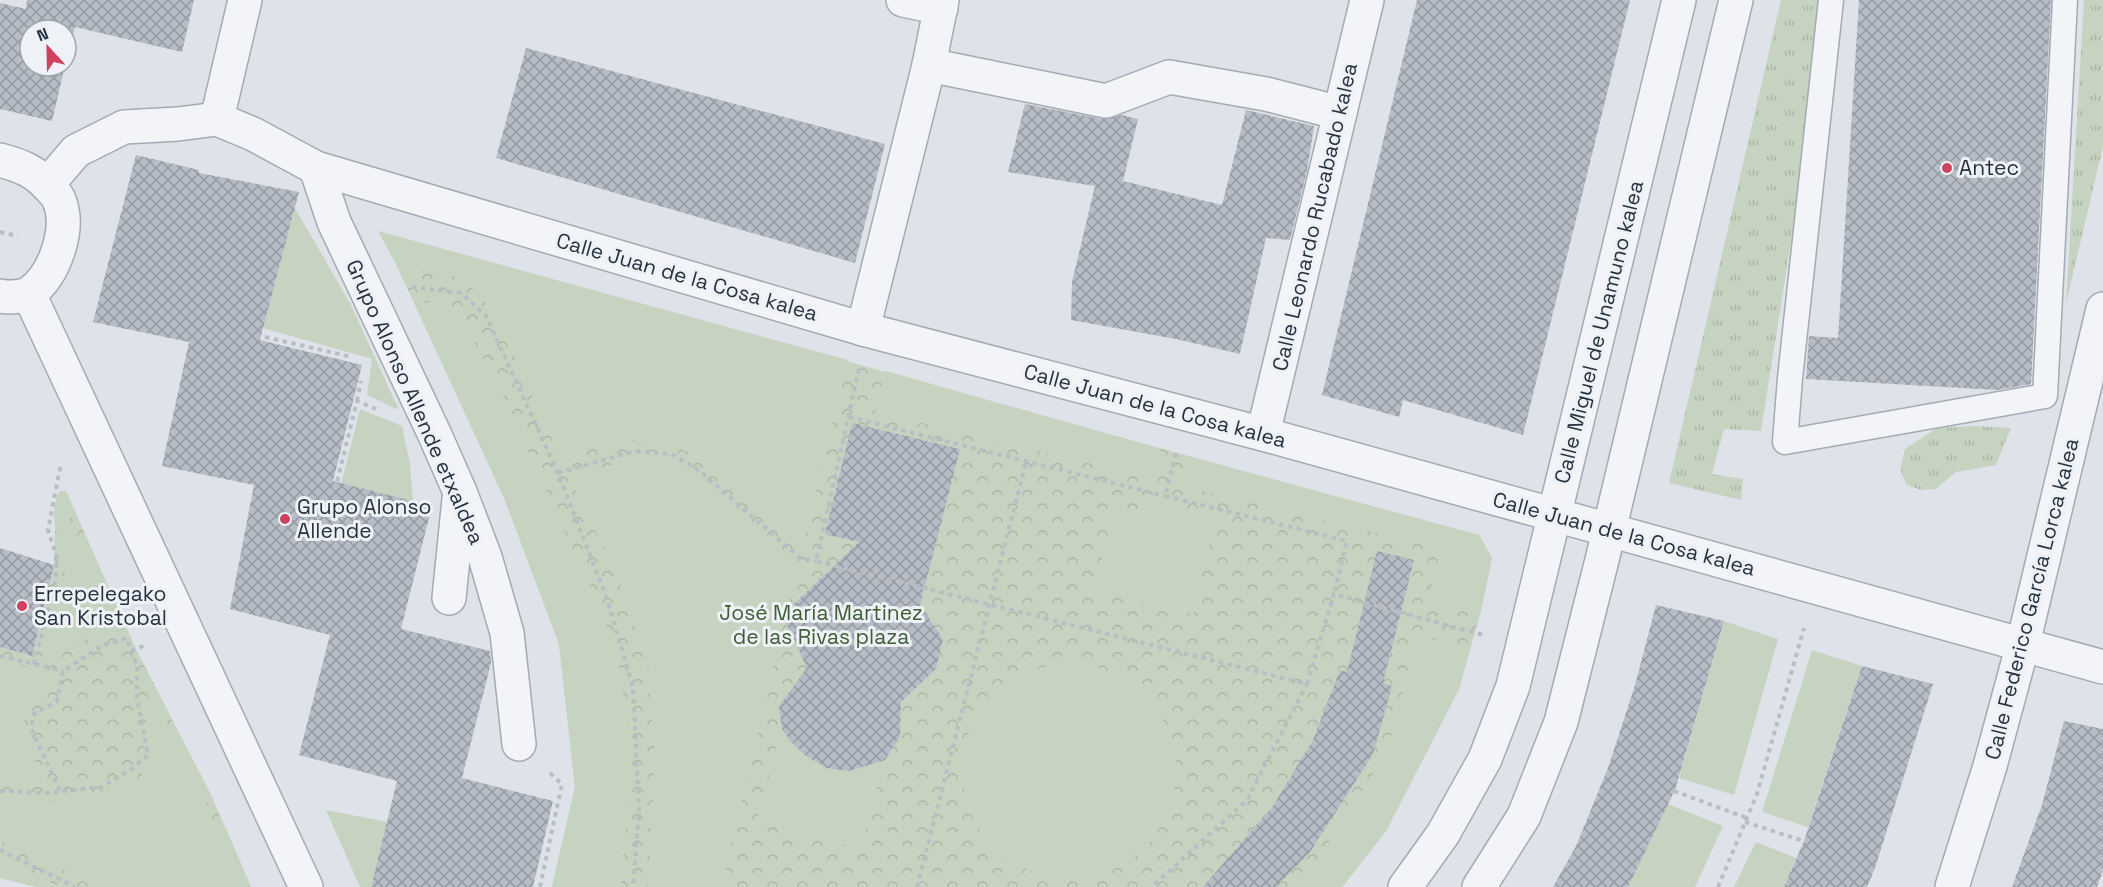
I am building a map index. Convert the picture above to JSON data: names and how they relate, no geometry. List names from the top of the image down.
{
  "streets": {
    "street": [
      "Calle Leonardo Rucabado kalea",
      "Calle Juan de la Cosa kalea",
      "Calle Miguel de Unamuno kalea",
      "Grupo Alonso Allende etxaldea",
      "Calle Federico García Lorca kalea"
    ]
  },
  "crossings": [
    ["Calle Leonardo Rucabado kalea", "Calle Juan de la Cosa kalea"],
    ["Calle Juan de la Cosa kalea", "Calle Miguel de Unamuno kalea"],
    ["Calle Juan de la Cosa kalea", "Grupo Alonso Allende etxaldea"],
    ["Calle Juan de la Cosa kalea", "Calle Federico García Lorca kalea"]
  ],
  "parks": ["José María Martinez de las Rivas plaza"],
  "places": ["Antec", "Grupo Alonso Allende", "Errepelegako San Kristobal"],
  "north": "top"
}
